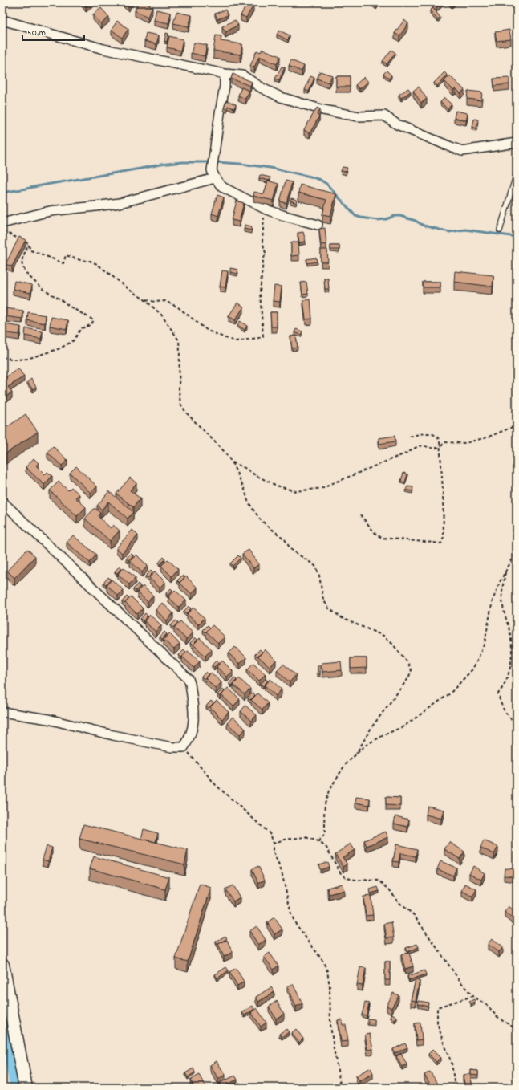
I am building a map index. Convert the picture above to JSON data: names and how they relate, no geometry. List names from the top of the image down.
{
  "scale_bar": "50 m"
}
